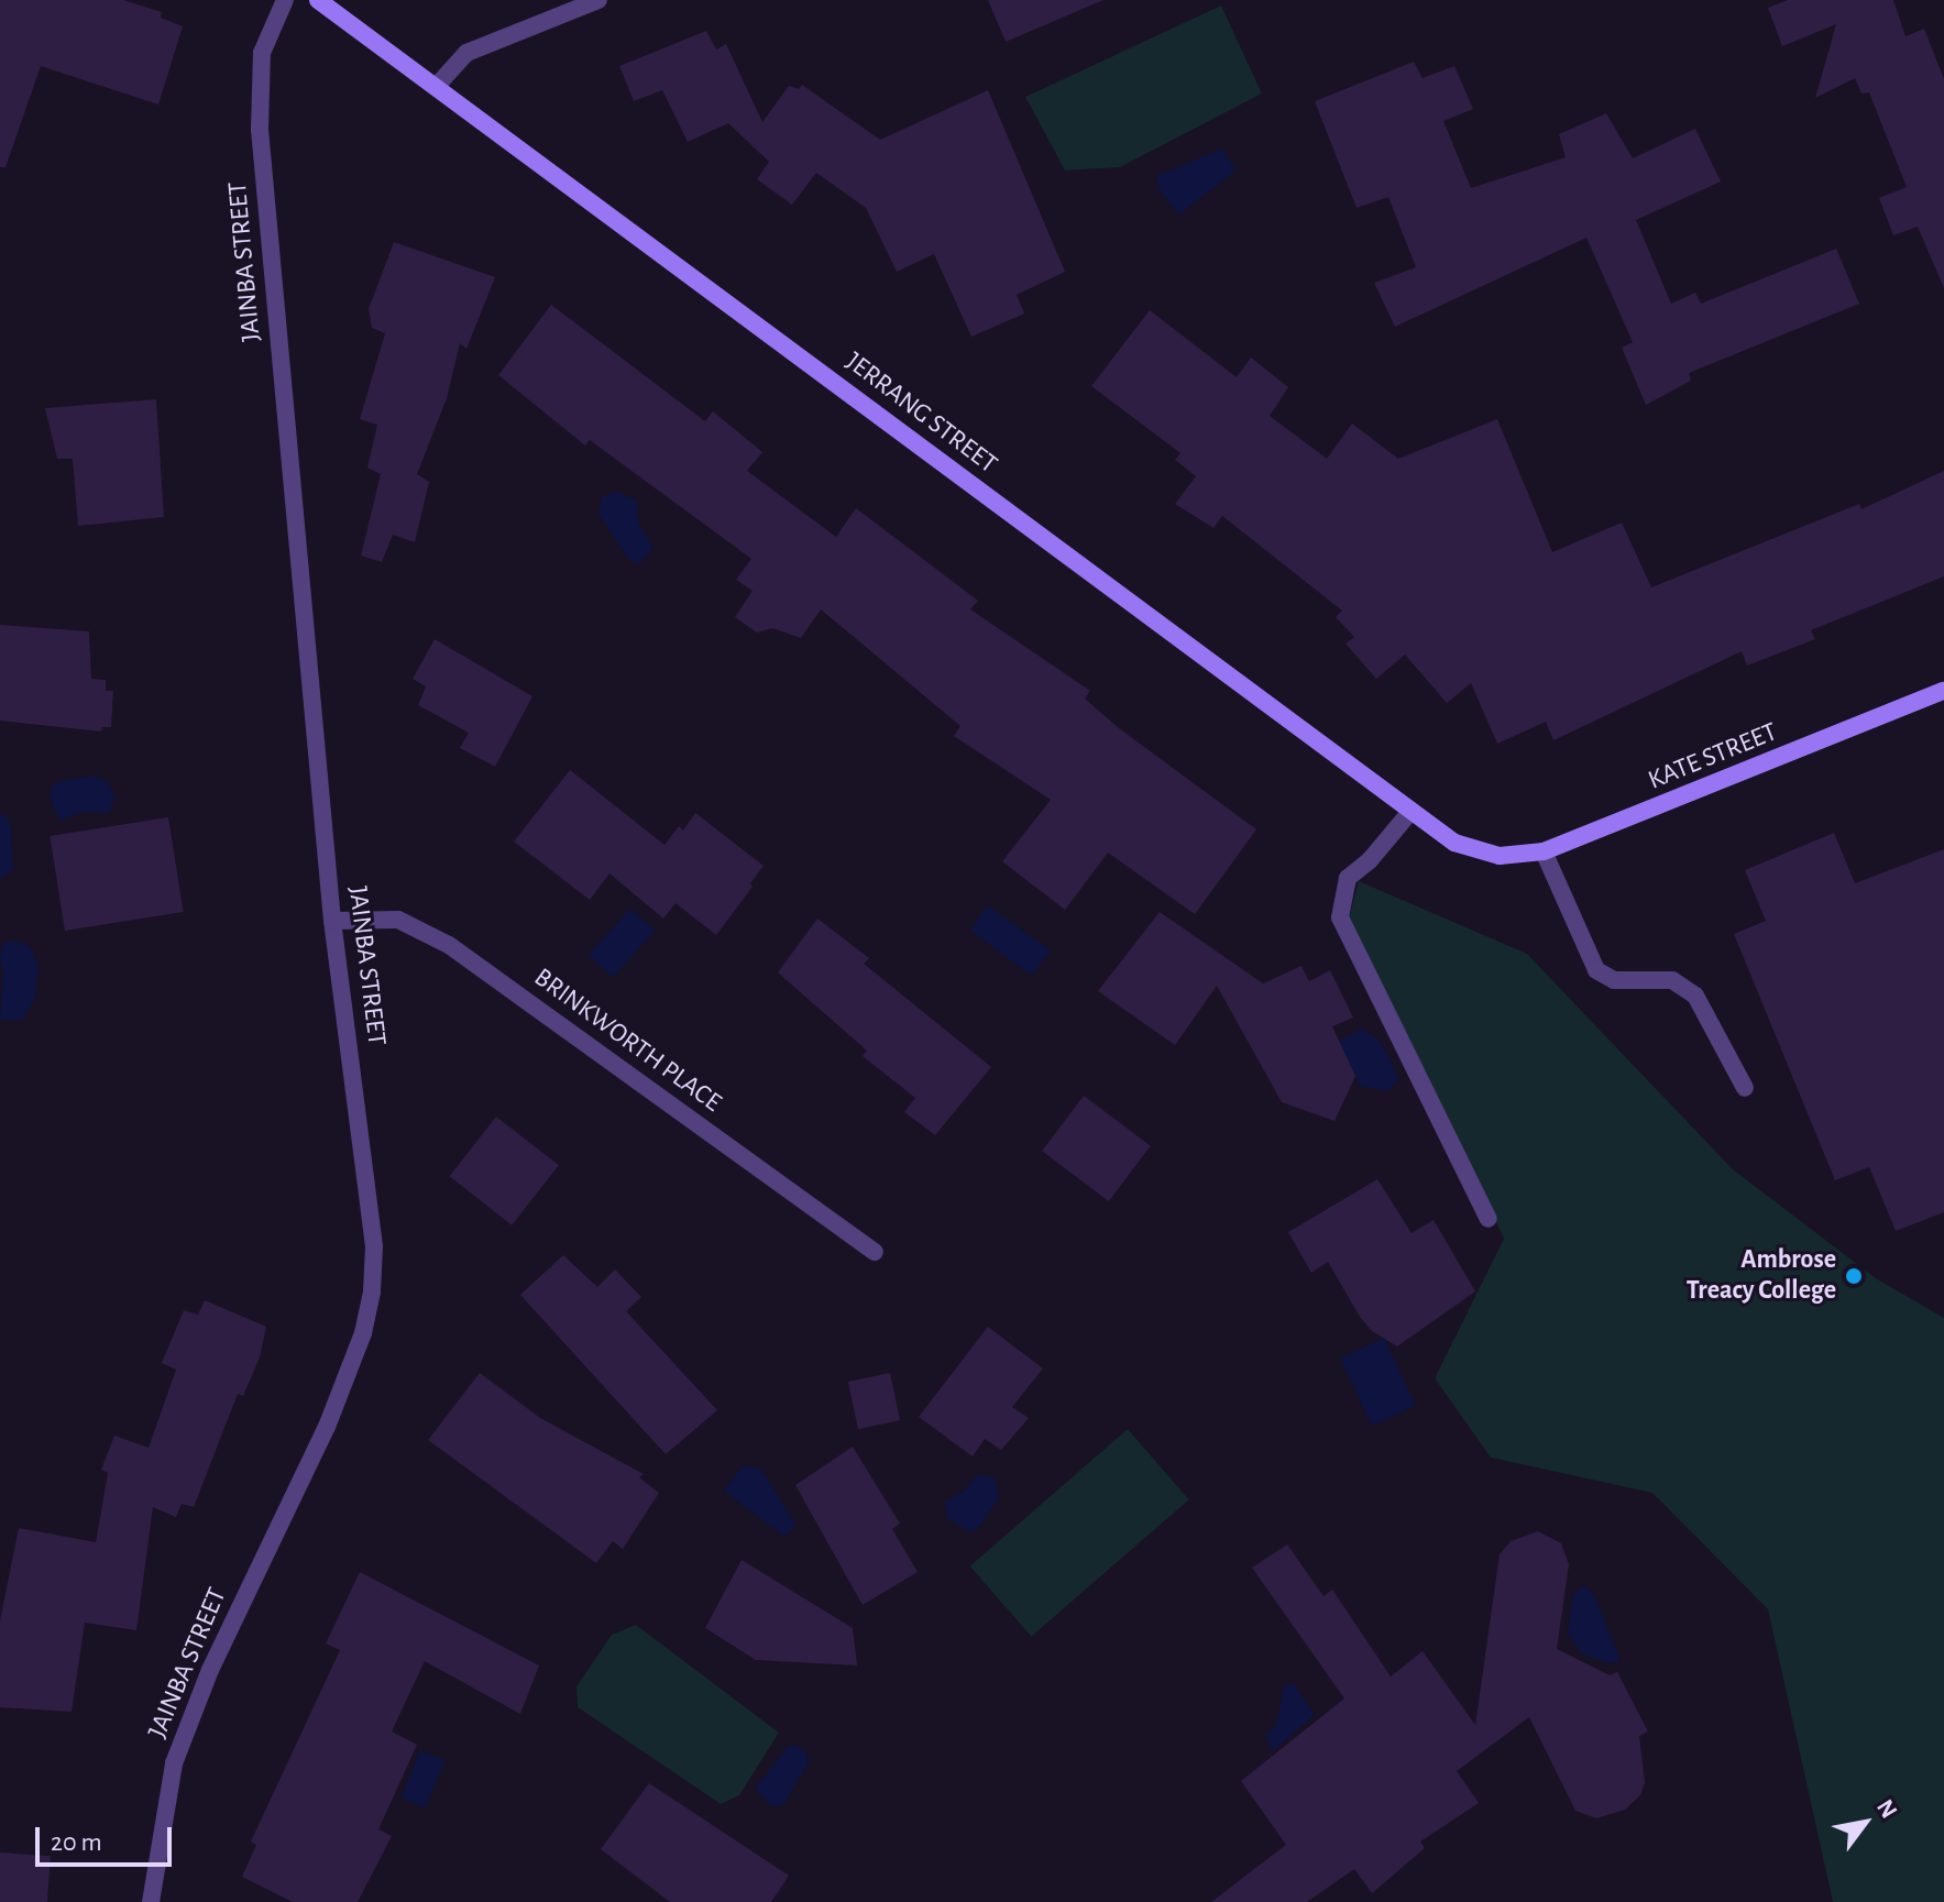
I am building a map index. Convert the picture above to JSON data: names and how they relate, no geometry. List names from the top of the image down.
{
  "streets": {
    "street": [
      "JAINBA STREET",
      "JERRANG STREET",
      "KATE STREET",
      "BRINKWORTH PLACE"
    ]
  },
  "crossings": [
    ["JAINBA STREET", "BRINKWORTH PLACE"],
    ["JERRANG STREET", "KATE STREET"]
  ],
  "places": ["Ambrose Treacy College"],
  "scale_bar": "20 m",
  "north": "top right"
}
